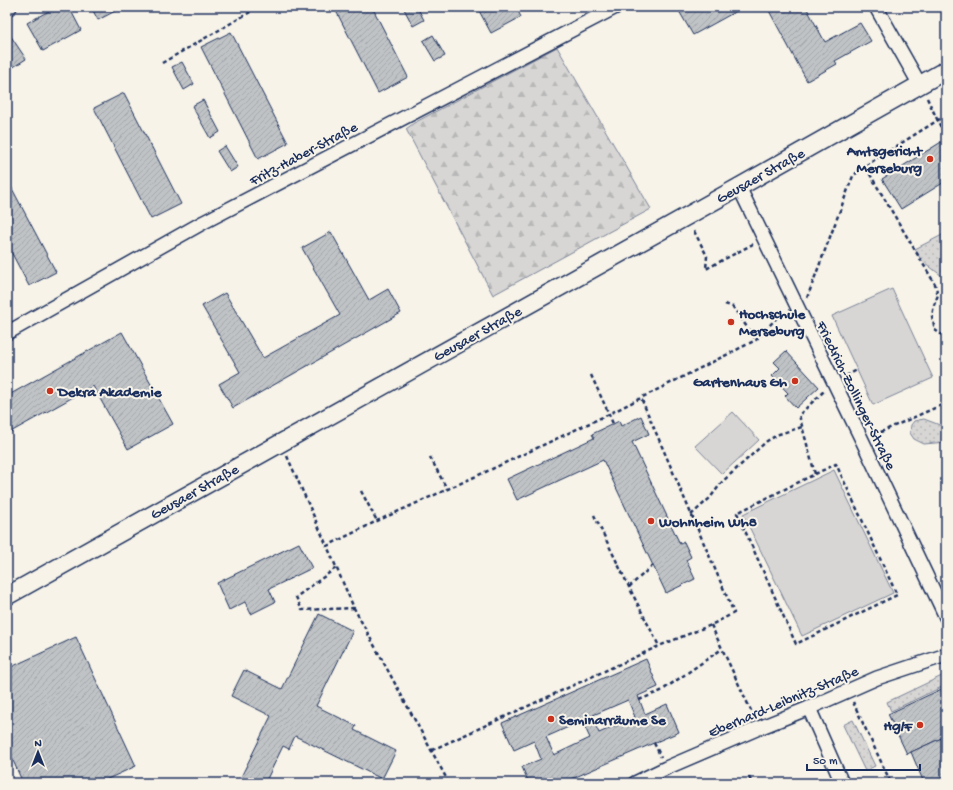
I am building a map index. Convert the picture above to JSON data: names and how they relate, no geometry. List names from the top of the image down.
{
  "streets": {
    "street": [
      "Fritz-Haber-Straße",
      "Geusaer Straße",
      "Friedrich-Zollinger-Straße",
      "Eberhard-Leibnitz-Straße"
    ]
  },
  "crossings": [
    ["Geusaer Straße", "Friedrich-Zollinger-Straße"]
  ],
  "places": [
    "Amtsgericht Merseburg",
    "Hochschule Merseburg",
    "Gartenhaus Gh",
    "Dekra Akademie",
    "Wohnheim Wh8",
    "Seminarräume Se",
    "Hg/F"
  ],
  "scale_bar": "50 m",
  "north": "top"
}
